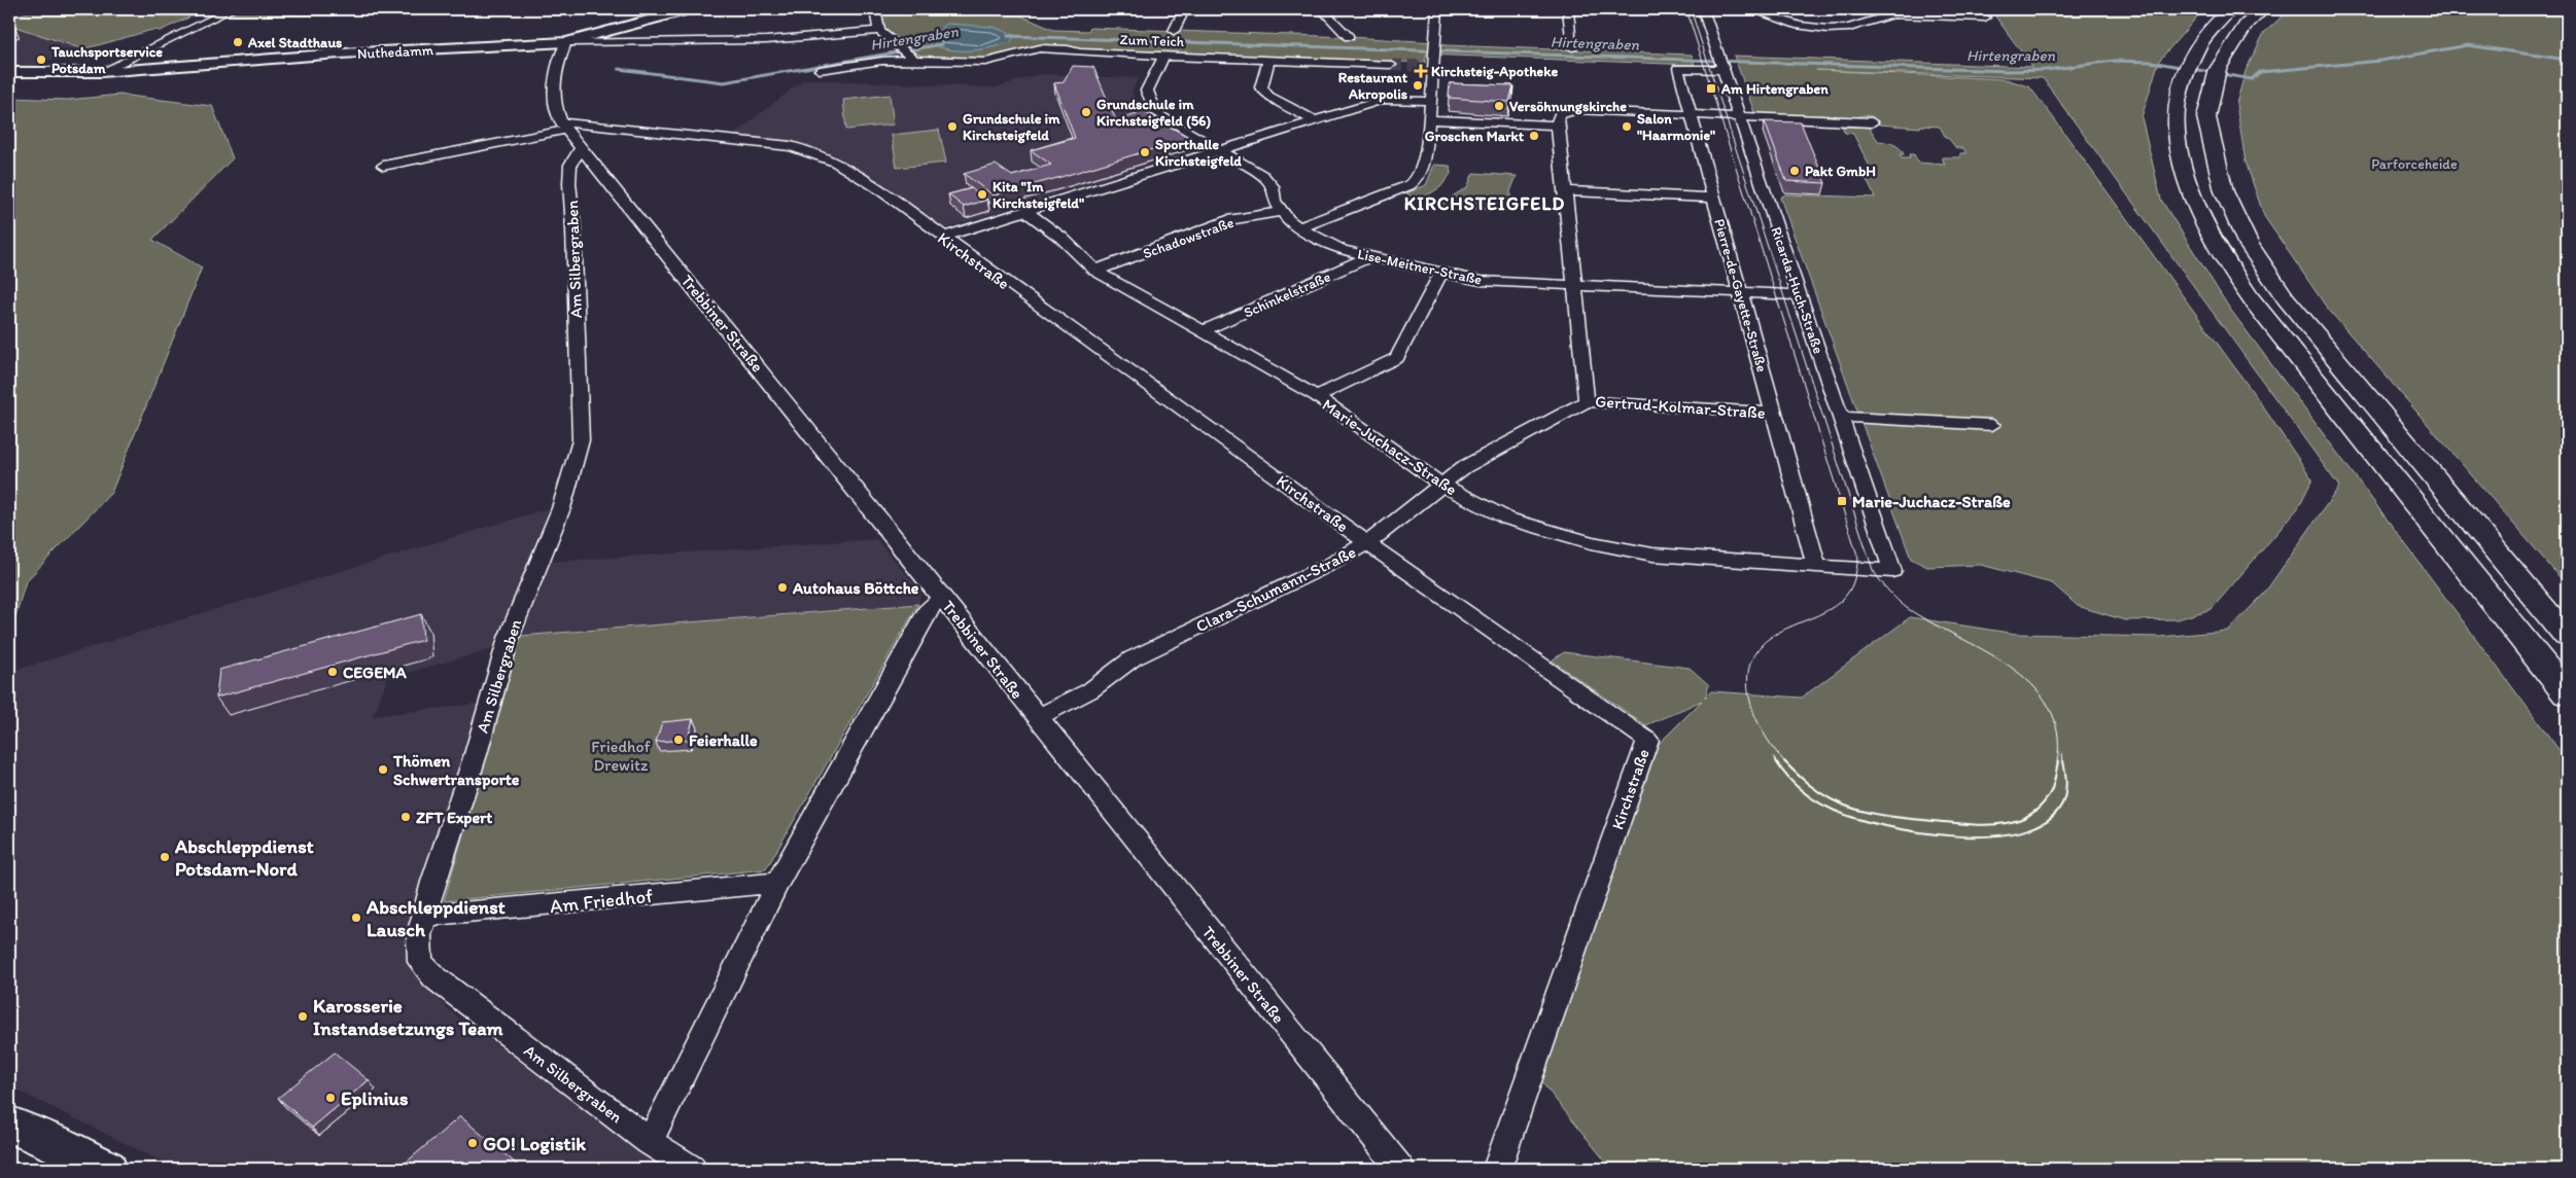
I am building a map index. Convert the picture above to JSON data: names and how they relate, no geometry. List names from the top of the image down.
{
  "streets": {
    "street": [
      "Zum Teich",
      "Nuthedamm",
      "Schadowstraße",
      "Am Silbergraben",
      "Kirchstraße",
      "Lise-Meitner-Straße",
      "Ricarda-Huch-Straße",
      "Schinkelstraße",
      "Pierre-de-Gayette-Straße",
      "Trebbiner Straße",
      "Gertrud-Kolmar-Straße",
      "Marie-Juchacz-Straße",
      "Clara-Schumann-Straße",
      "Am Friedhof"
    ]
  },
  "crossings": [
    ["Zum Teich", "Lise-Meitner-Straße"],
    ["Nuthedamm", "Trebbiner Straße"],
    ["Schadowstraße", "Lise-Meitner-Straße"],
    ["Schadowstraße", "Marie-Juchacz-Straße"],
    ["Am Silbergraben", "Kirchstraße"],
    ["Am Silbergraben", "Trebbiner Straße"],
    ["Am Silbergraben", "Am Friedhof"],
    ["Kirchstraße", "Trebbiner Straße"],
    ["Kirchstraße", "Clara-Schumann-Straße"],
    ["Lise-Meitner-Straße", "Ricarda-Huch-Straße"],
    ["Lise-Meitner-Straße", "Schinkelstraße"],
    ["Lise-Meitner-Straße", "Pierre-de-Gayette-Straße"],
    ["Ricarda-Huch-Straße", "Pierre-de-Gayette-Straße"],
    ["Ricarda-Huch-Straße", "Marie-Juchacz-Straße"],
    ["Schinkelstraße", "Marie-Juchacz-Straße"],
    ["Pierre-de-Gayette-Straße", "Gertrud-Kolmar-Straße"],
    ["Pierre-de-Gayette-Straße", "Marie-Juchacz-Straße"],
    ["Trebbiner Straße", "Clara-Schumann-Straße"],
    ["Gertrud-Kolmar-Straße", "Clara-Schumann-Straße"],
    ["Marie-Juchacz-Straße", "Clara-Schumann-Straße"]
  ],
  "districts": ["KIRCHSTEIGFELD"],
  "water": ["Hirtengraben"],
  "parks": ["Parforceheide", "Friedhof Drewitz"],
  "places": {
    "other": [
      "Axel Stadthaus",
      "Tauchsportservice Potsdam",
      "Restaurant Akropolis",
      "Versöhnungskirche",
      "Grundschule im Kirchsteigfeld (56)",
      "Grundschule im Kirchsteigfeld",
      "Salon \"Haarmonie\"",
      "Groschen Markt",
      "Sporthalle Kirchsteigfeld",
      "Pakt GmbH",
      "Kita \"Im Kirchsteigfeld\"",
      "Autohaus Böttche",
      "CEGEMA",
      "Feierhalle",
      "Thömen Schwertransporte",
      "ZFT Expert",
      "Abschleppdienst Potsdam-Nord",
      "Abschleppdienst Lausch",
      "Karosserie Instandsetzungs Team",
      "Eplinius",
      "GO! Logistik"
    ],
    "health": ["Kirchsteig-Apotheke"],
    "transit": ["Am Hirtengraben", "Marie-Juchacz-Straße"]
  }
}
